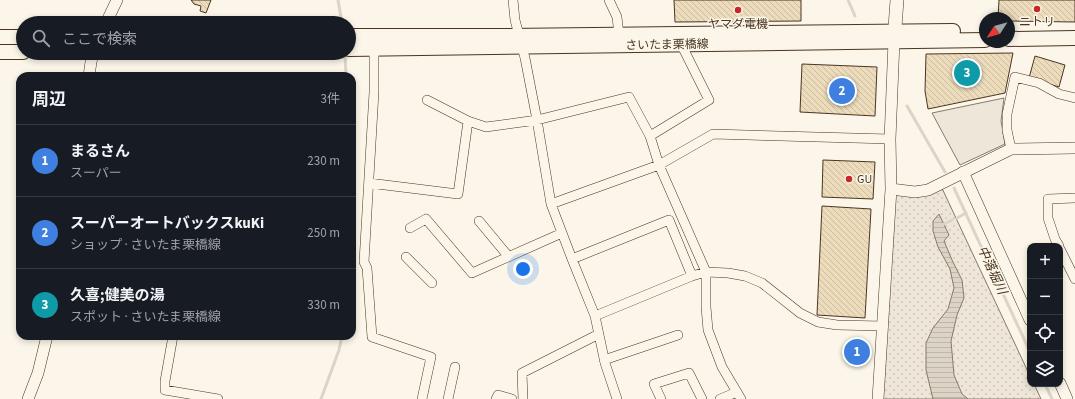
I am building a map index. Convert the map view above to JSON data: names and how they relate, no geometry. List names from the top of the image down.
{
  "streets": {
    "main road": ["さいたま栗橋線"]
  },
  "water": ["中落堀川"],
  "places": ["ニトリ", "ヤマダ電機", "GU"],
  "north": "bottom left",
  "page": {
    "search": "ここで検索",
    "pins": ["3", "2", "1"],
    "heading": ["周辺", "3件"],
    "list": [
      {
        "mark": "1",
        "name": "まるさん",
        "note": "スーパー",
        "value": "230 m"
      },
      {
        "mark": "2",
        "name": "スーパーオートバックスkuKi",
        "note": "ショップ · さいたま栗橋線",
        "value": "250 m"
      },
      {
        "mark": "3",
        "name": "久喜;健美の湯",
        "note": "スポット · さいたま栗橋線",
        "value": "330 m"
      }
    ],
    "map_buttons": ["+", "−"]
  }
}
